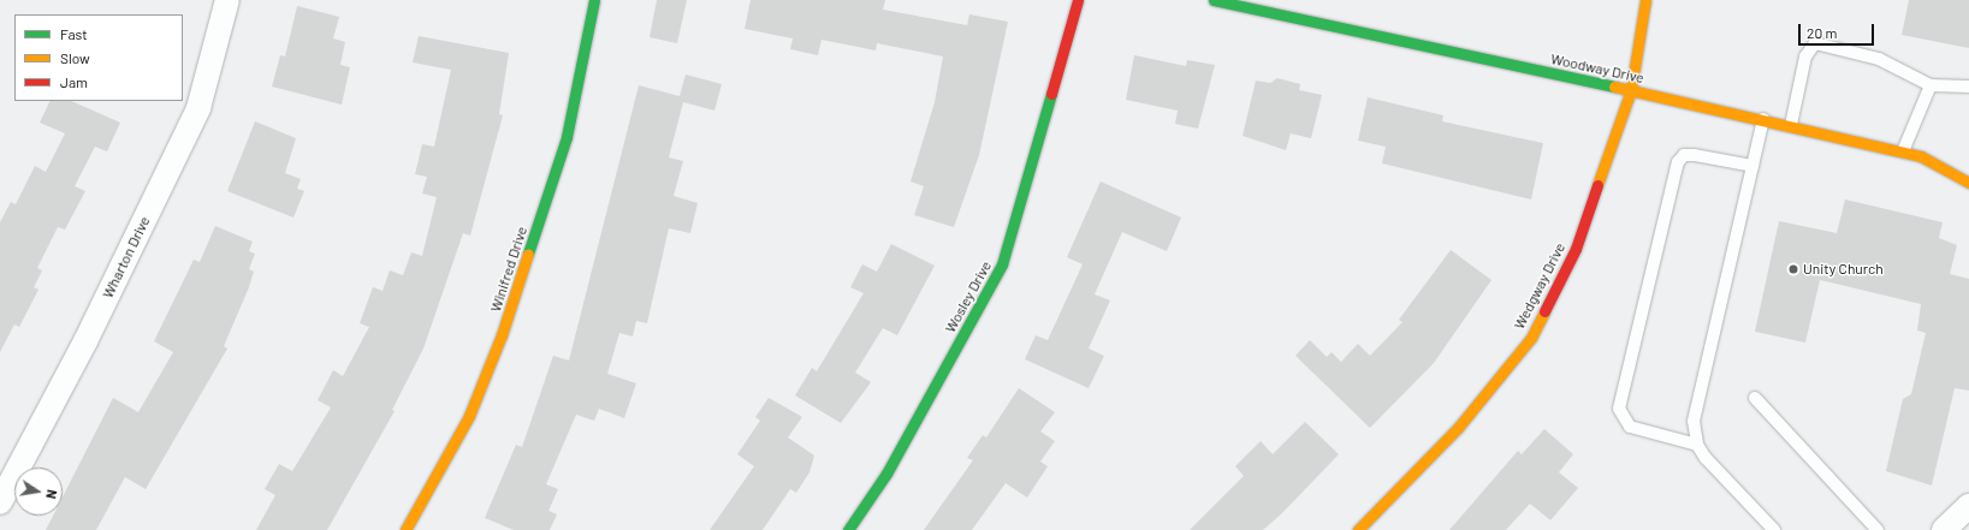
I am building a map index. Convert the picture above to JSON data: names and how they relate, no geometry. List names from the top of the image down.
{
  "streets": {
    "street": [
      "Woodway Drive",
      "Wharton Drive",
      "Winifred Drive",
      "Wedgway Drive",
      "Wosley Drive"
    ]
  },
  "crossings": [
    ["Woodway Drive", "Wedgway Drive"]
  ],
  "places": ["Unity Church"],
  "legend": ["Fast", "Slow", "Jam"],
  "scale_bar": "20 m",
  "north": "right"
}
